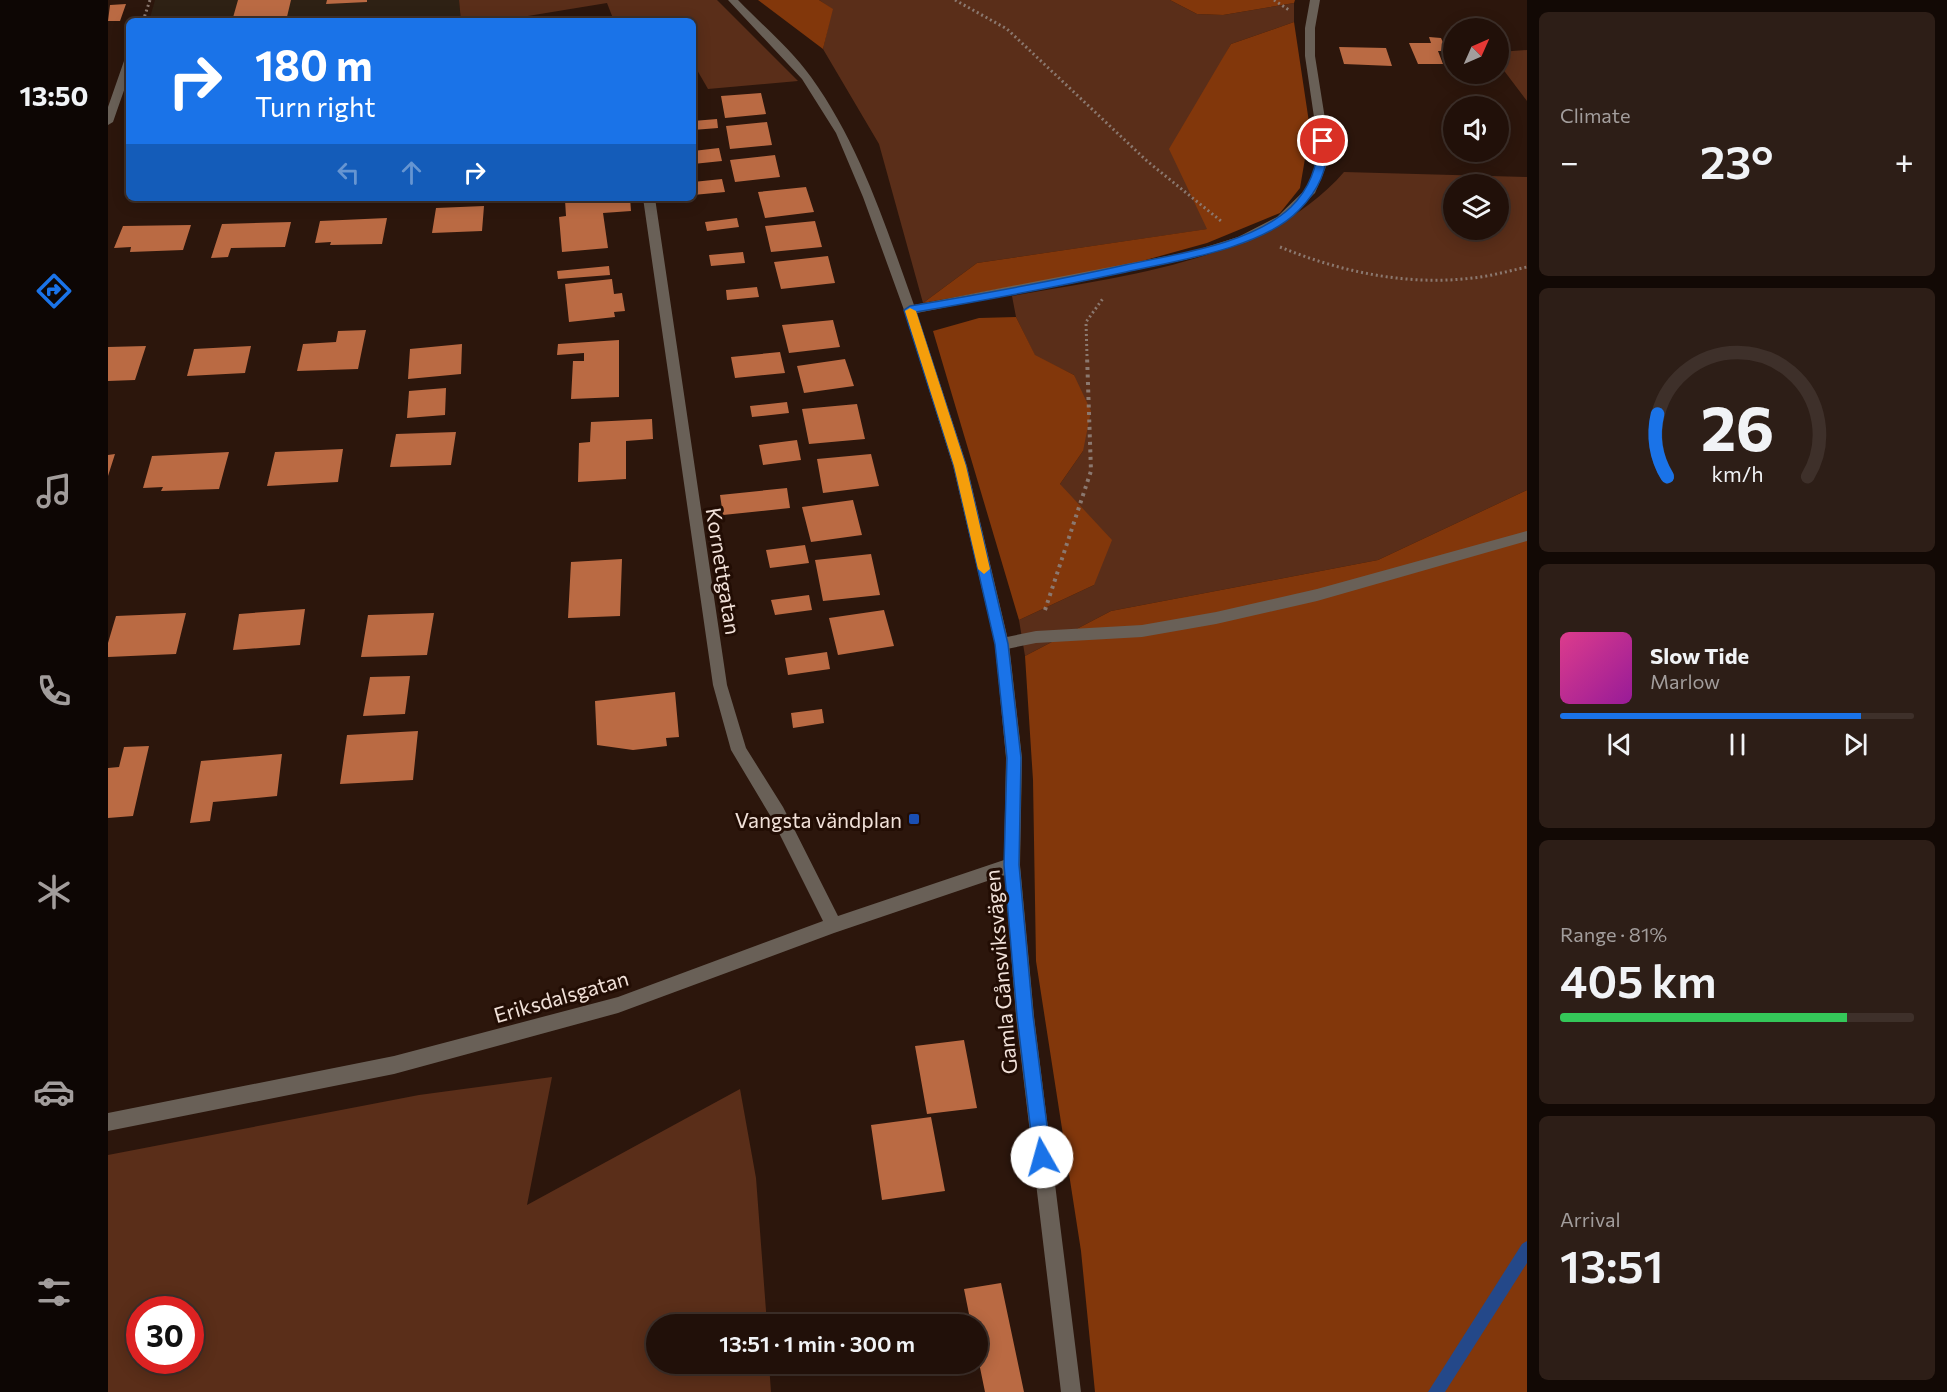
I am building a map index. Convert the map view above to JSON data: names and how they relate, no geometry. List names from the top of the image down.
{
  "streets": {
    "street": ["Kornettgatan", "Gamla Gånsviksvägen", "Eriksdalsgatan"]
  },
  "crossings": [
    ["Kornettgatan", "Eriksdalsgatan"],
    ["Gamla Gånsviksvägen", "Eriksdalsgatan"]
  ],
  "places": {
    "transit": ["Vangsta vändplan"]
  },
  "north": "top right",
  "page": {
    "tabs": "13:50",
    "tile": [
      "Climate",
      ["Range · 81%", "405 km"],
      ["Arrival", "13:51"]
    ],
    "turn": ["180 m", "Turn right"],
    "heat": ["−", "23°", "+"],
    "song": ["Slow Tide", "Marlow"],
    "limit": "30",
    "trip": "13:51 · 1 min · 300 m",
    "gauge": ["26", "km/h"]
  }
}
